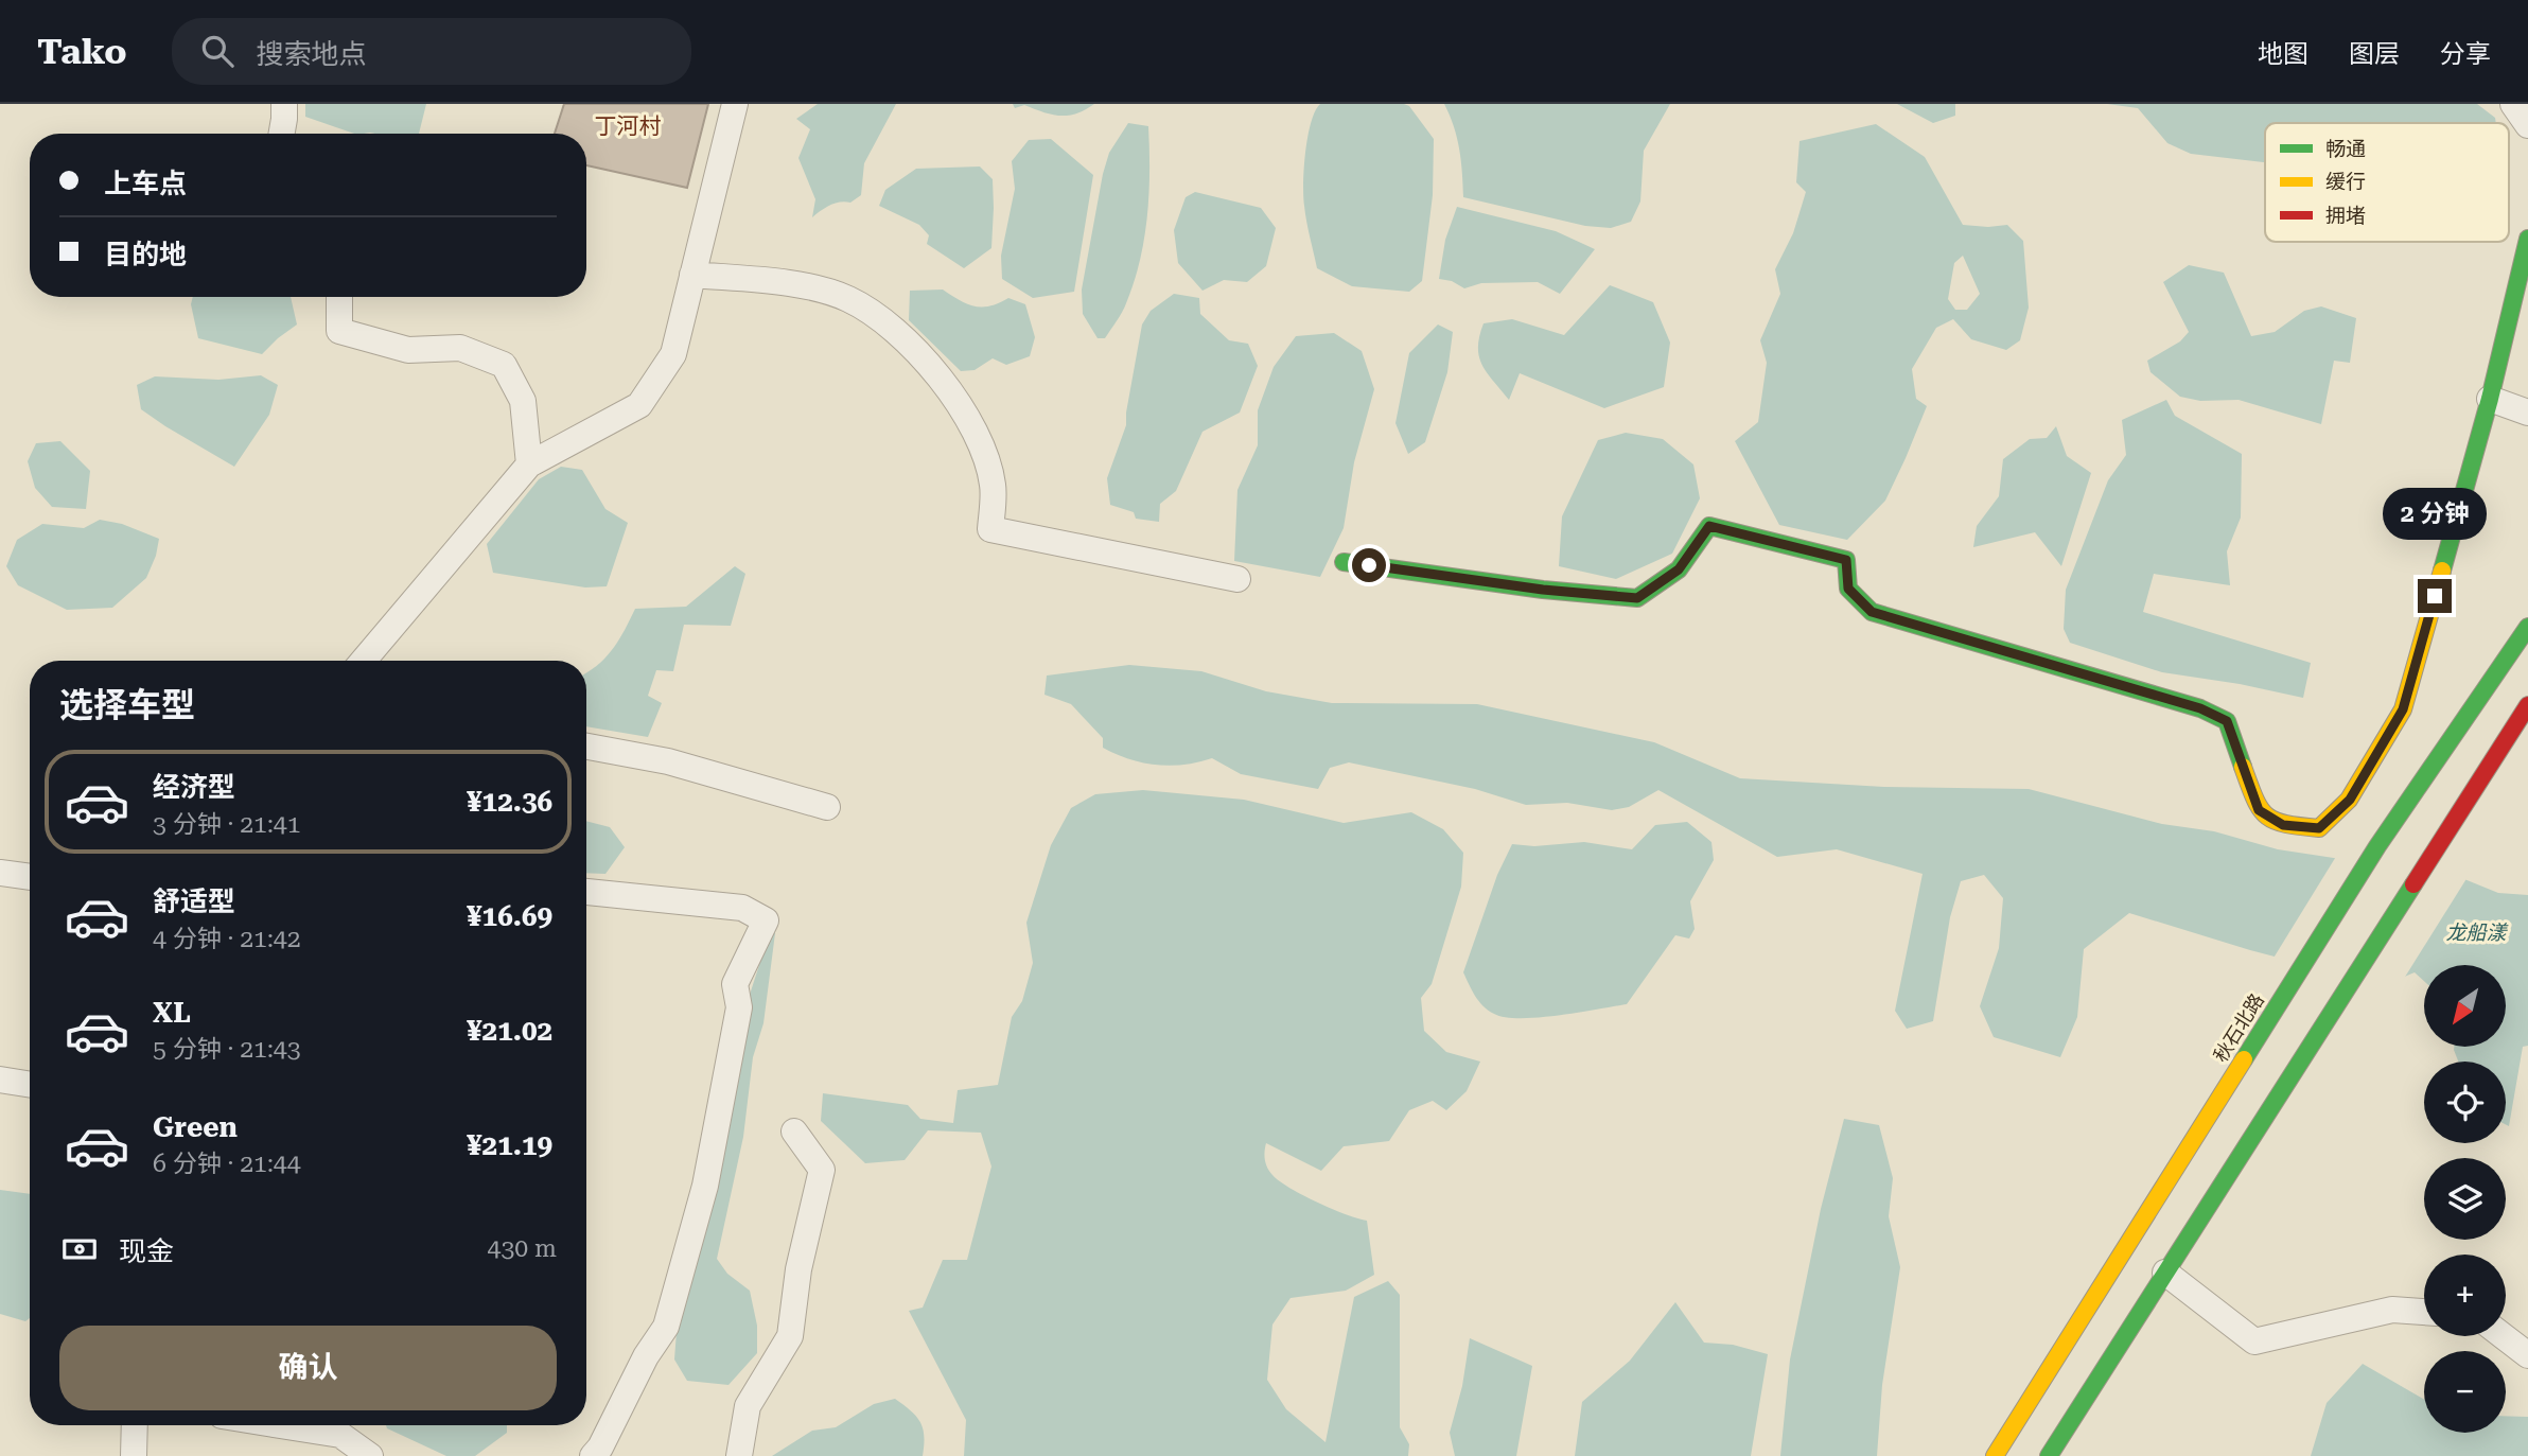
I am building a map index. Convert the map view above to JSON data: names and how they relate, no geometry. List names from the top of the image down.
{
  "streets": {
    "main road": ["秋石北路"]
  },
  "districts": ["丁河村"],
  "water": ["龙船漾"],
  "legend": ["畅通", "缓行", "拥堵"],
  "north": "bottom left",
  "page": {
    "header": "Tako",
    "search": "搜索地点",
    "nav": ["地图", "图层", "分享"],
    "banner": ["上车点", "目的地"],
    "bubble": "2 分钟",
    "heading": "选择车型",
    "list": [
      {
        "name": "经济型",
        "note": "3 分钟 · 21:41",
        "value": "¥12.36"
      },
      {
        "name": "舒适型",
        "note": "4 分钟 · 21:42",
        "value": "¥16.69"
      },
      {
        "name": "XL",
        "note": "5 分钟 · 21:43",
        "value": "¥21.02"
      },
      {
        "name": "Green",
        "note": "6 分钟 · 21:44",
        "value": "¥21.19"
      }
    ],
    "map_buttons": ["+", "−"],
    "pay": ["现金", "430 m"],
    "buttons": "确认"
  }
}
